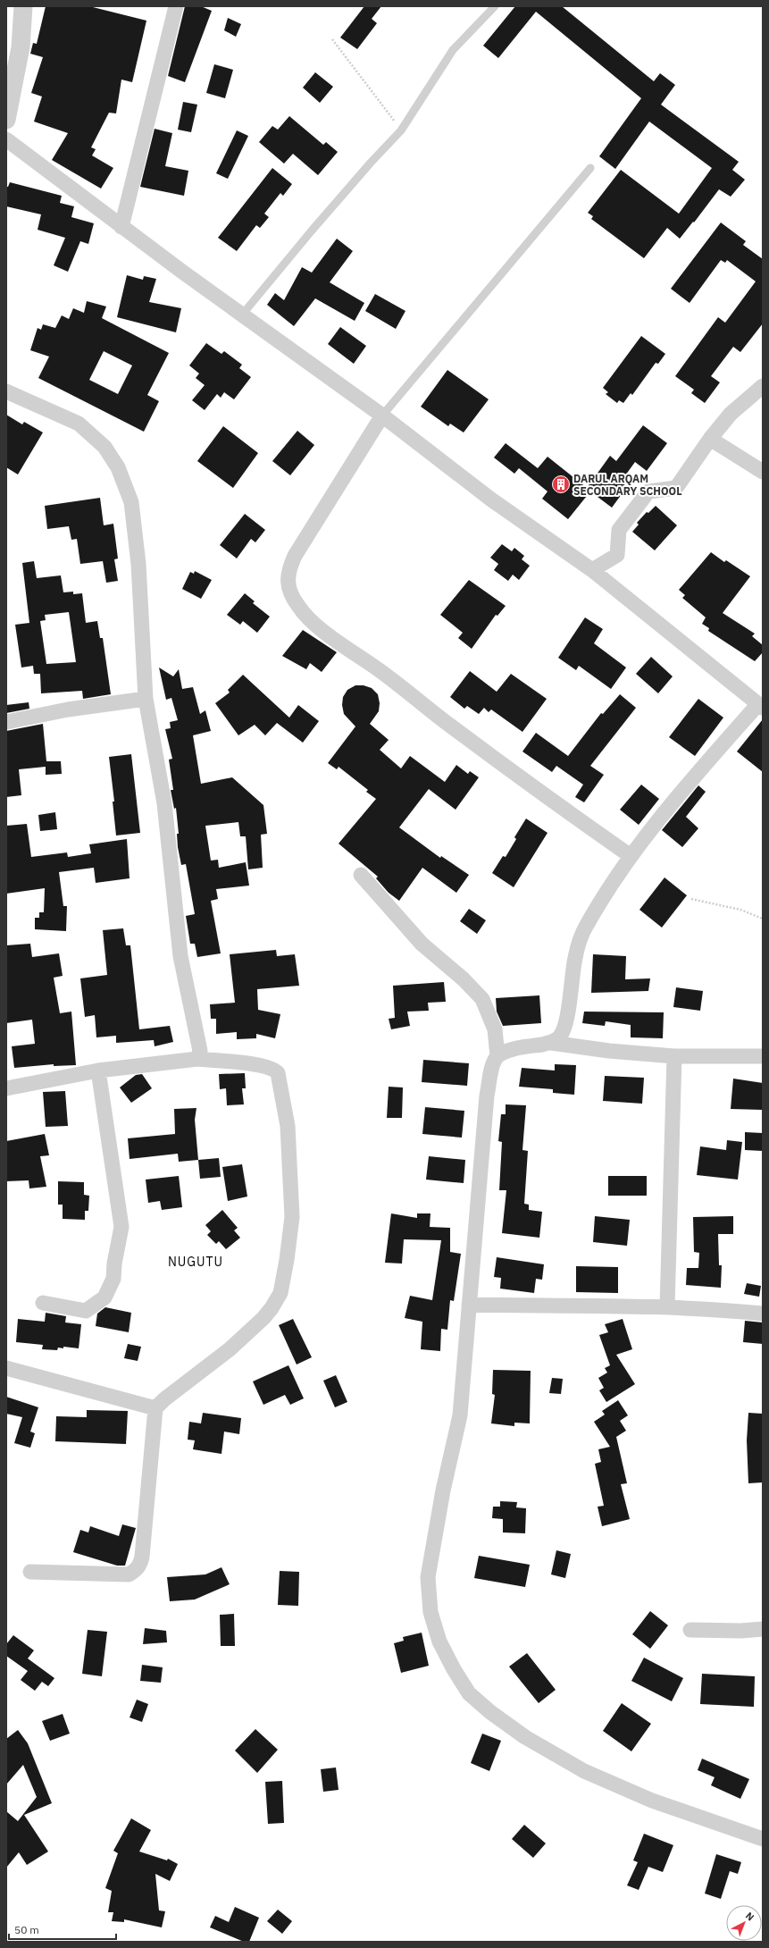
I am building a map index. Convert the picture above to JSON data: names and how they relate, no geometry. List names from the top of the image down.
{
  "districts": ["NUGUTU"],
  "places": {
    "building": ["DARUL ARQAM SECONDARY SCHOOL"]
  },
  "scale_bar": "50 m",
  "north": "top right"
}
